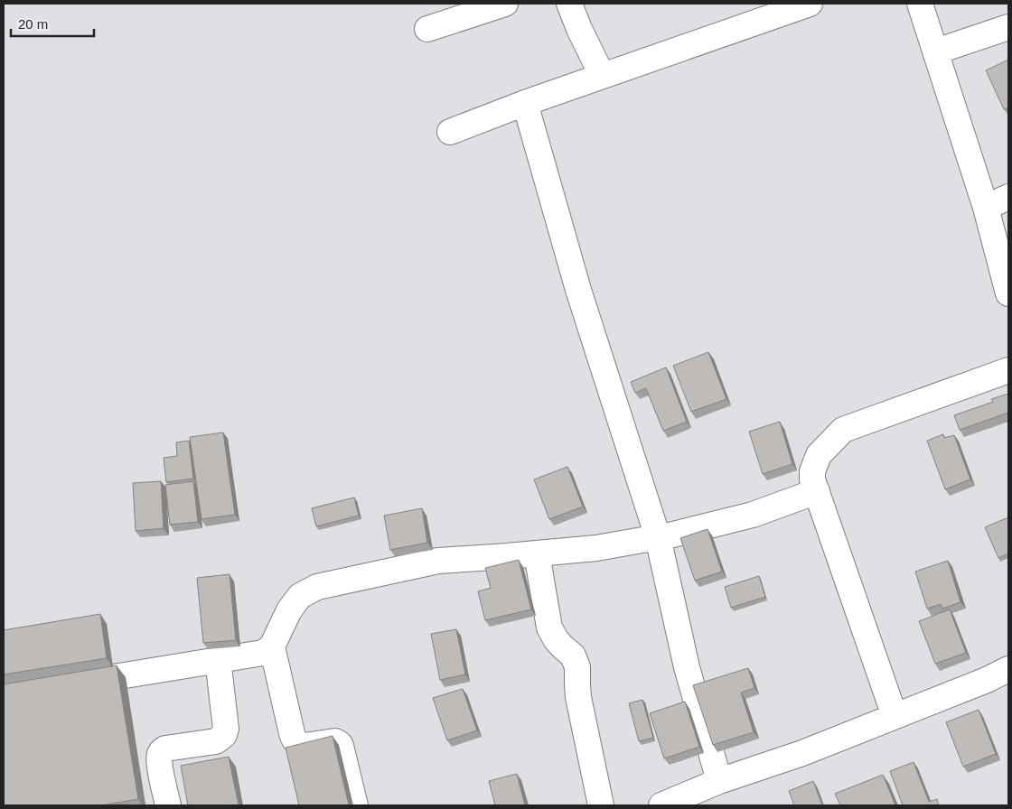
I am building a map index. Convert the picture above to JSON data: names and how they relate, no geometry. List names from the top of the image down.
{
  "scale_bar": "20 m"
}
